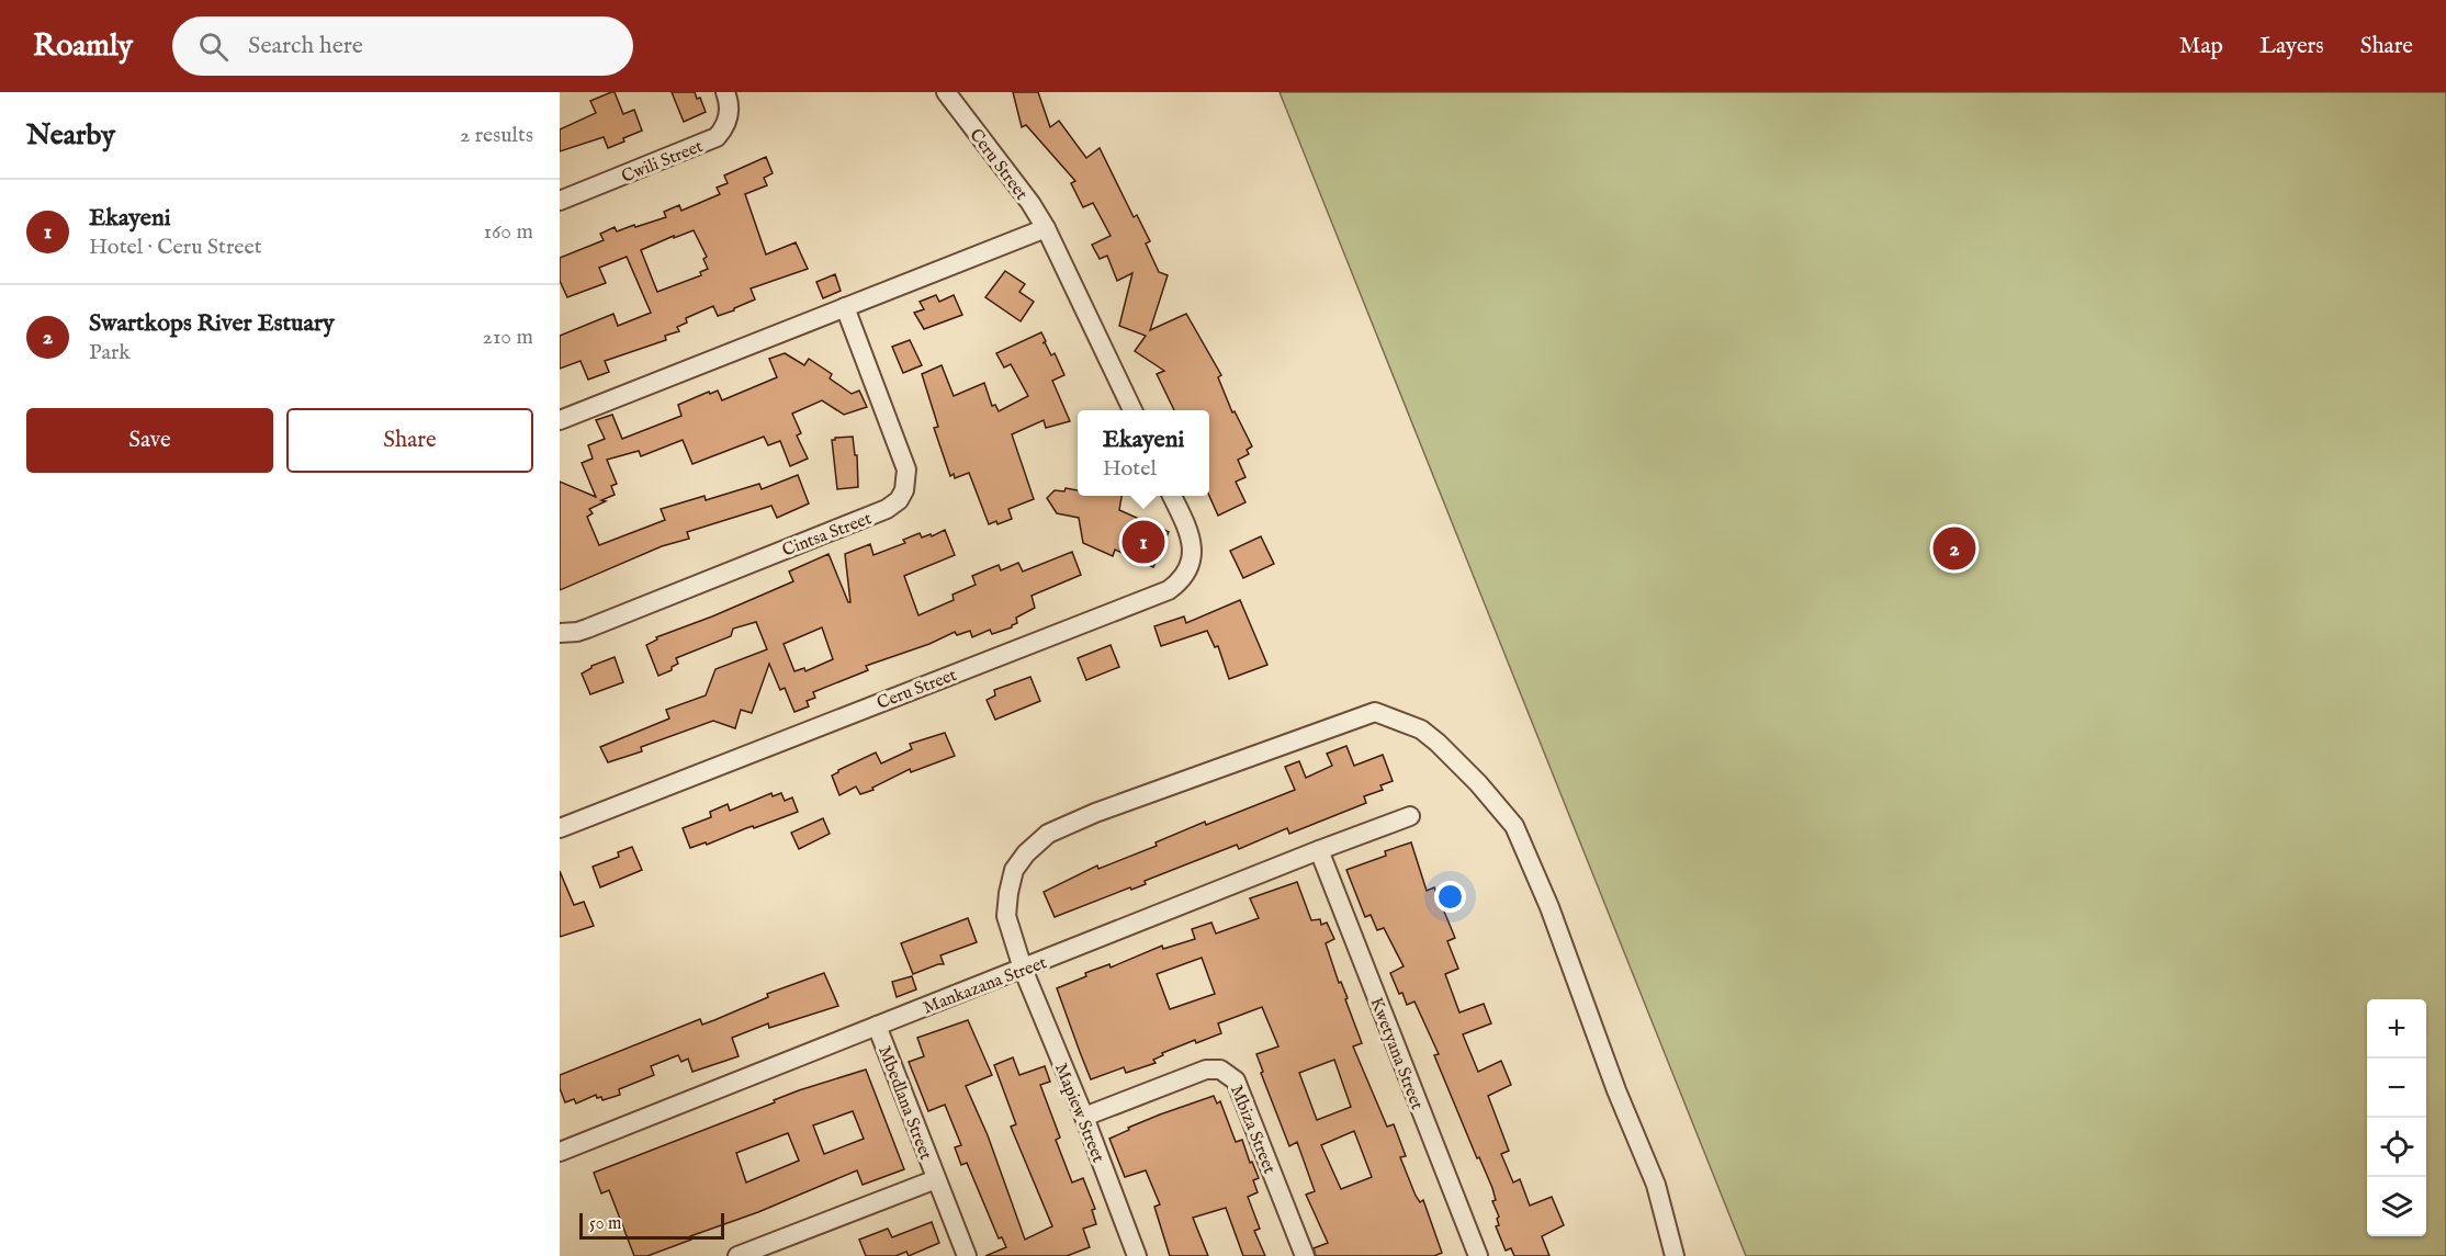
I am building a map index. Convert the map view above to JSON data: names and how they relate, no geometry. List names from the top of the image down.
{
  "streets": {
    "street": [
      "Cwili Street",
      "Ceru Street",
      "Cintsa Street",
      "Mankazana Street",
      "Kwetyana Street",
      "Mbedlana Street",
      "Mapiew Street",
      "Mbiza Street"
    ]
  },
  "crossings": [
    ["Mankazana Street", "Kwetyana Street"],
    ["Mankazana Street", "Mbedlana Street"],
    ["Mankazana Street", "Mapiew Street"],
    ["Mapiew Street", "Mbiza Street"]
  ],
  "scale_bar": "50 m",
  "page": {
    "header": "Roamly",
    "search": "Search here",
    "nav": ["Map", "Layers", "Share"],
    "heading": ["Nearby", "2 results"],
    "list": [
      {
        "mark": "1",
        "name": "Ekayeni",
        "note": "Hotel · Ceru Street",
        "value": "160 m"
      },
      {
        "mark": "2",
        "name": "Swartkops River Estuary",
        "note": "Park",
        "value": "210 m"
      }
    ],
    "buttons": ["Save", "Share"],
    "popup": ["Ekayeni", "Hotel"],
    "pins": ["1", "2"],
    "map_buttons": ["+", "−"],
    "scale": "50 m"
  }
}
